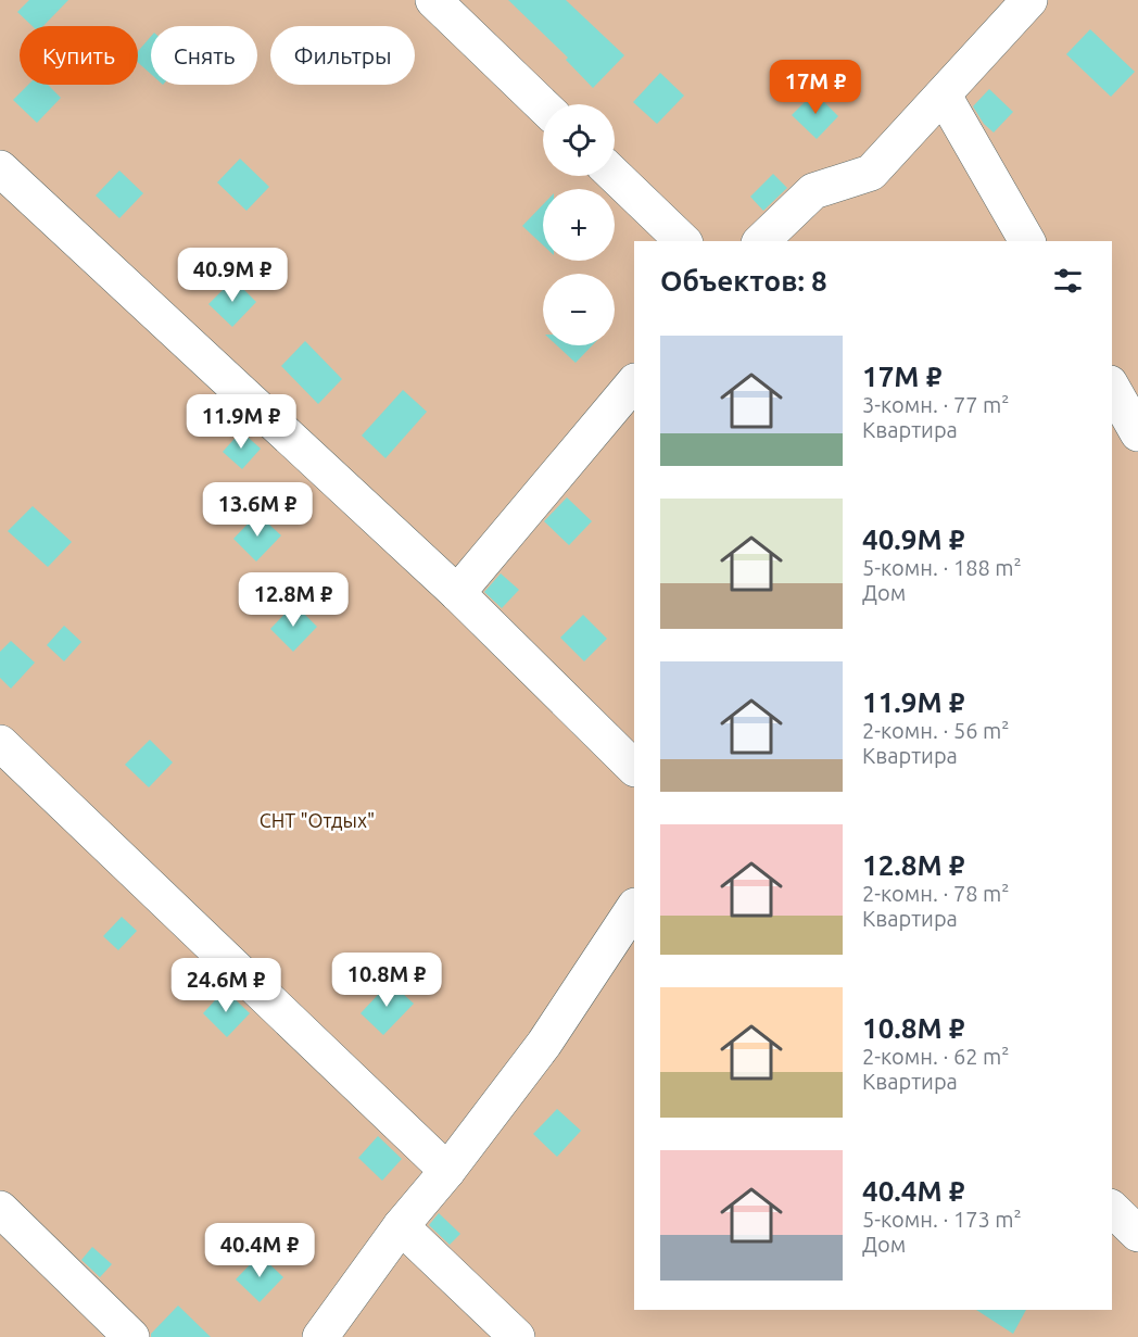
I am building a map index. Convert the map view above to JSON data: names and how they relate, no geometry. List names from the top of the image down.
{
  "parks": ["СНТ \"Отдых\""],
  "page": {
    "chip": ["Купить", "Снять", "Фильтры"],
    "price": [
      "17M ₽",
      "40.9M ₽",
      "11.9M ₽",
      "13.6M ₽",
      "12.8M ₽",
      "10.8M ₽",
      "24.6M ₽",
      "40.4M ₽"
    ],
    "map_buttons": ["+", "−"],
    "heading": "Объектов: 8",
    "list": [
      {
        "name": "17M ₽",
        "note": "3-комн. · 77 m² · Квартира"
      },
      {
        "name": "40.9M ₽",
        "note": "5-комн. · 188 m² · Дом"
      },
      {
        "name": "11.9M ₽",
        "note": "2-комн. · 56 m² · Квартира"
      },
      {
        "name": "12.8M ₽",
        "note": "2-комн. · 78 m² · Квартира"
      },
      {
        "name": "10.8M ₽",
        "note": "2-комн. · 62 m² · Квартира"
      },
      {
        "name": "40.4M ₽",
        "note": "5-комн. · 173 m² · Дом"
      }
    ]
  }
}
